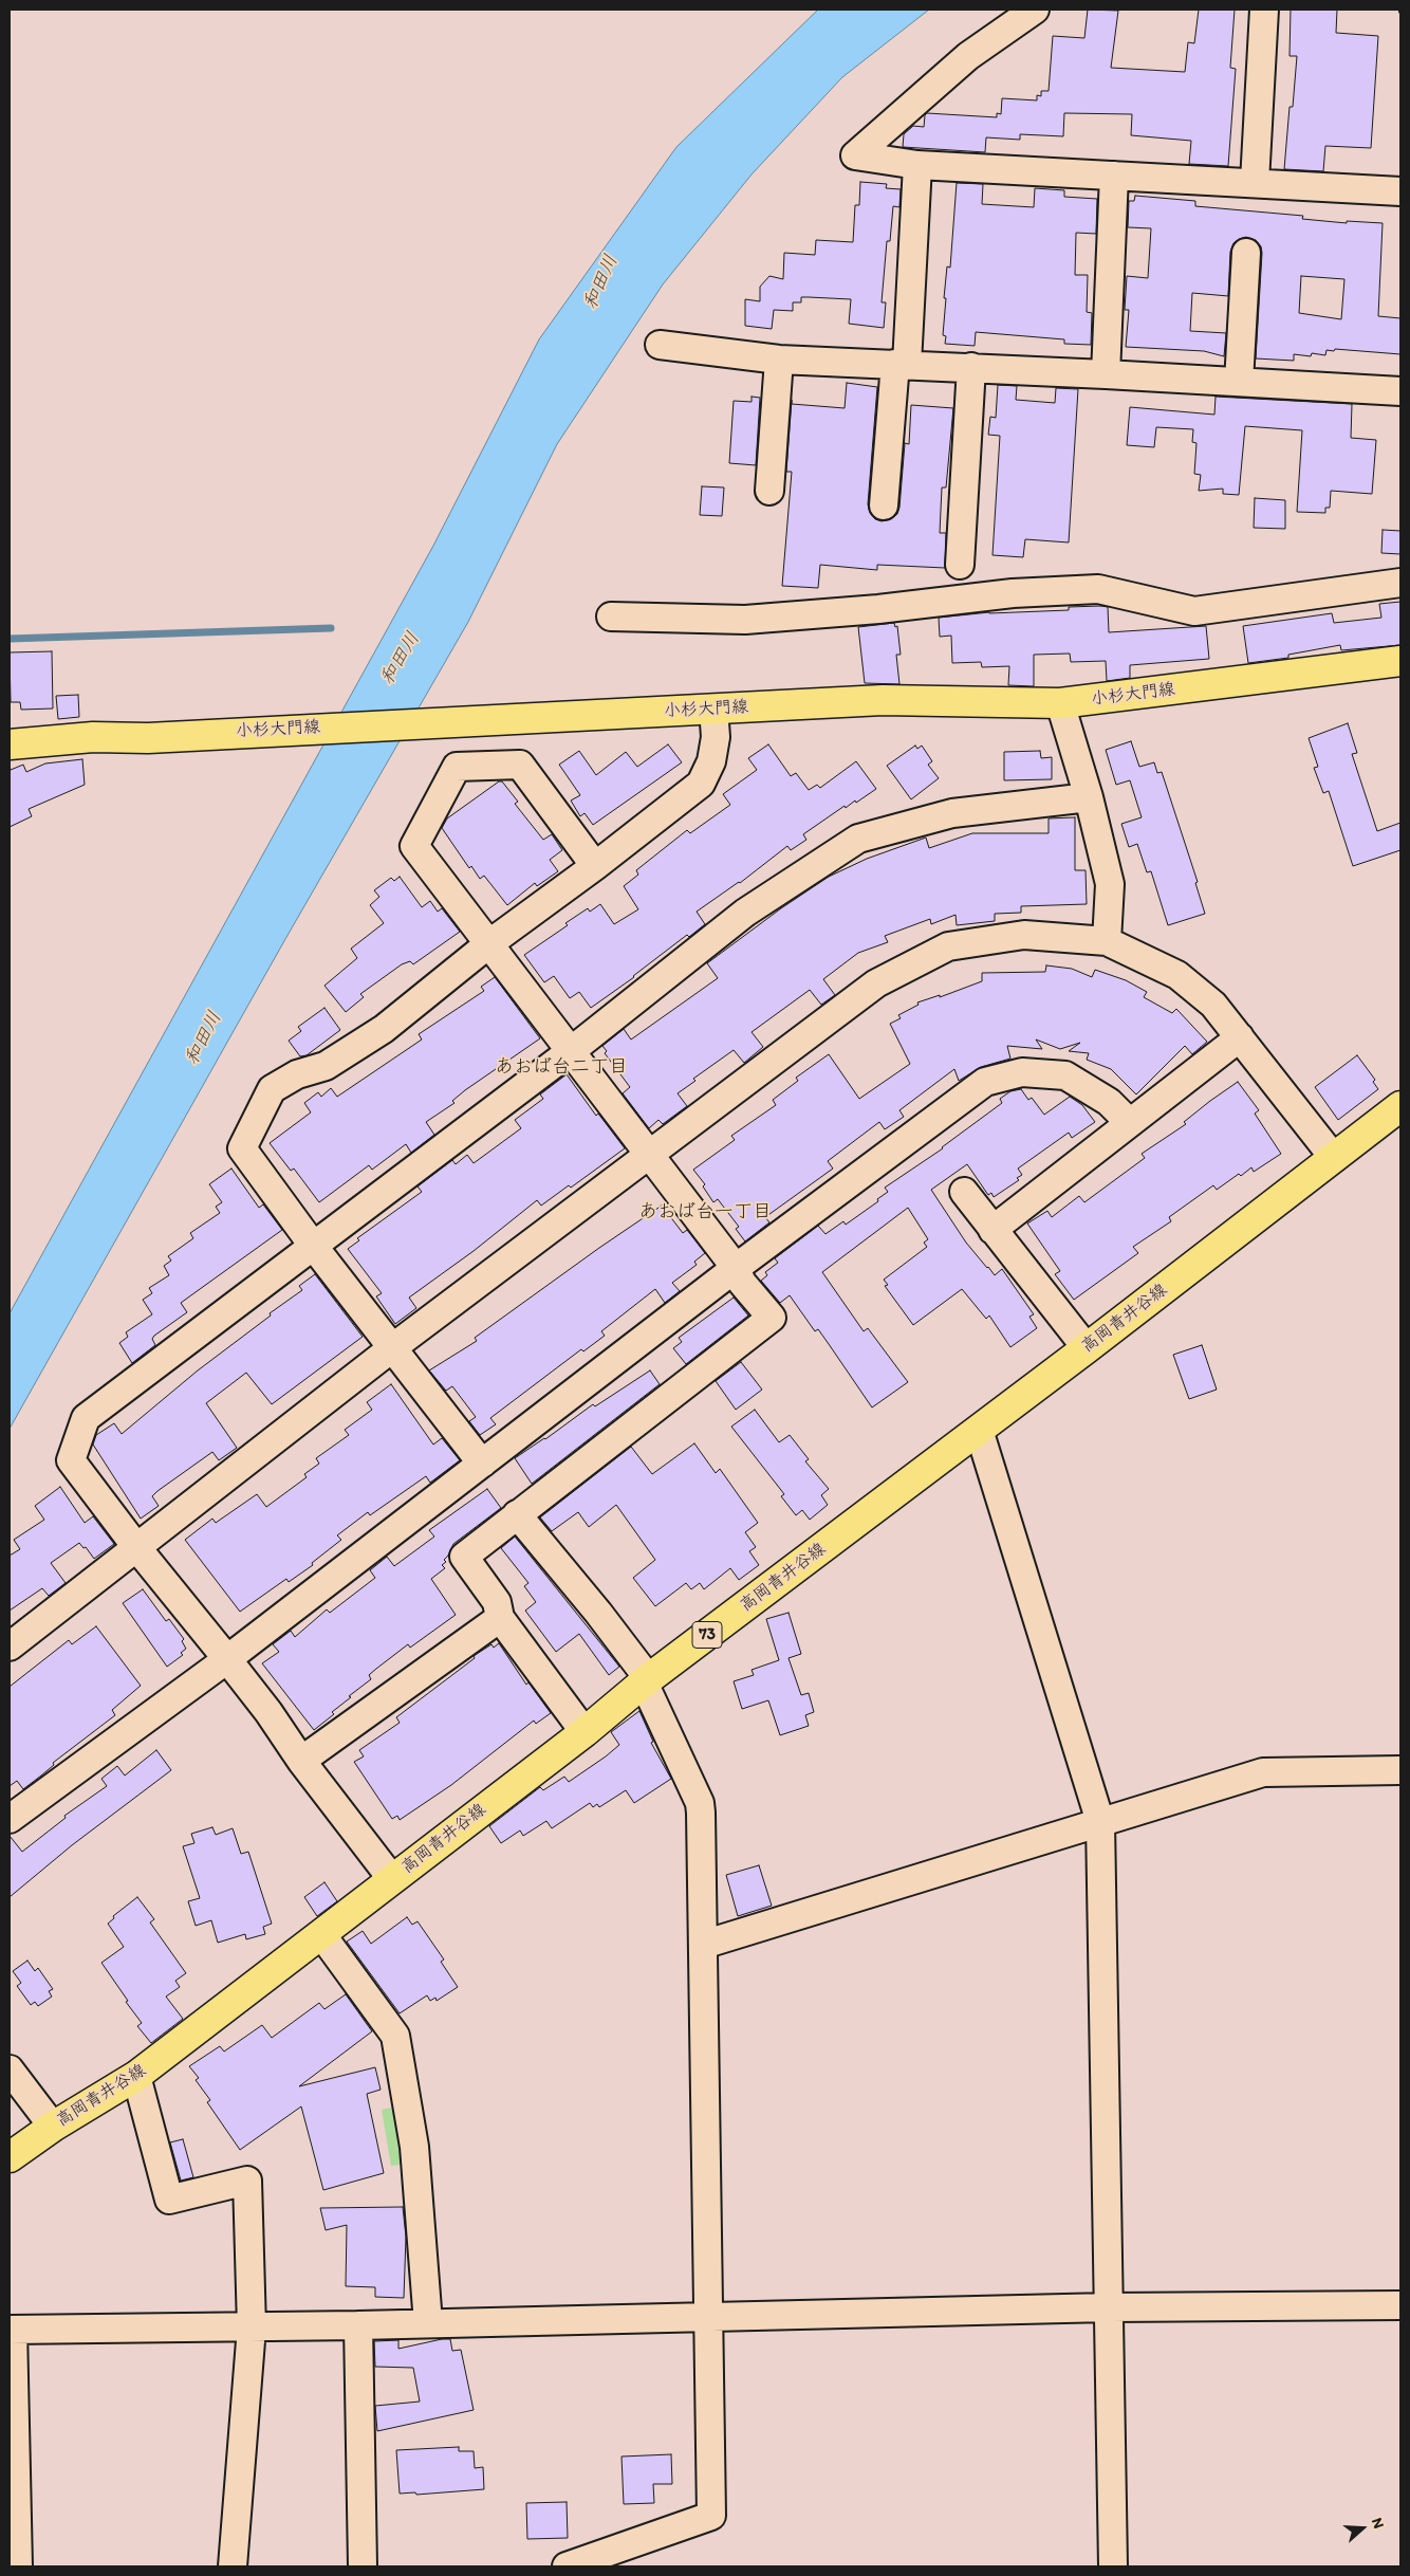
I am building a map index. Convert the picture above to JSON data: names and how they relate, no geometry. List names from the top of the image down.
{
  "streets": {
    "main road": ["小杉大門線", "高岡青井谷線", "73"]
  },
  "districts": ["あおば台二丁目", "あおば台一丁目"],
  "water": ["和田川"],
  "north": "right"
}
